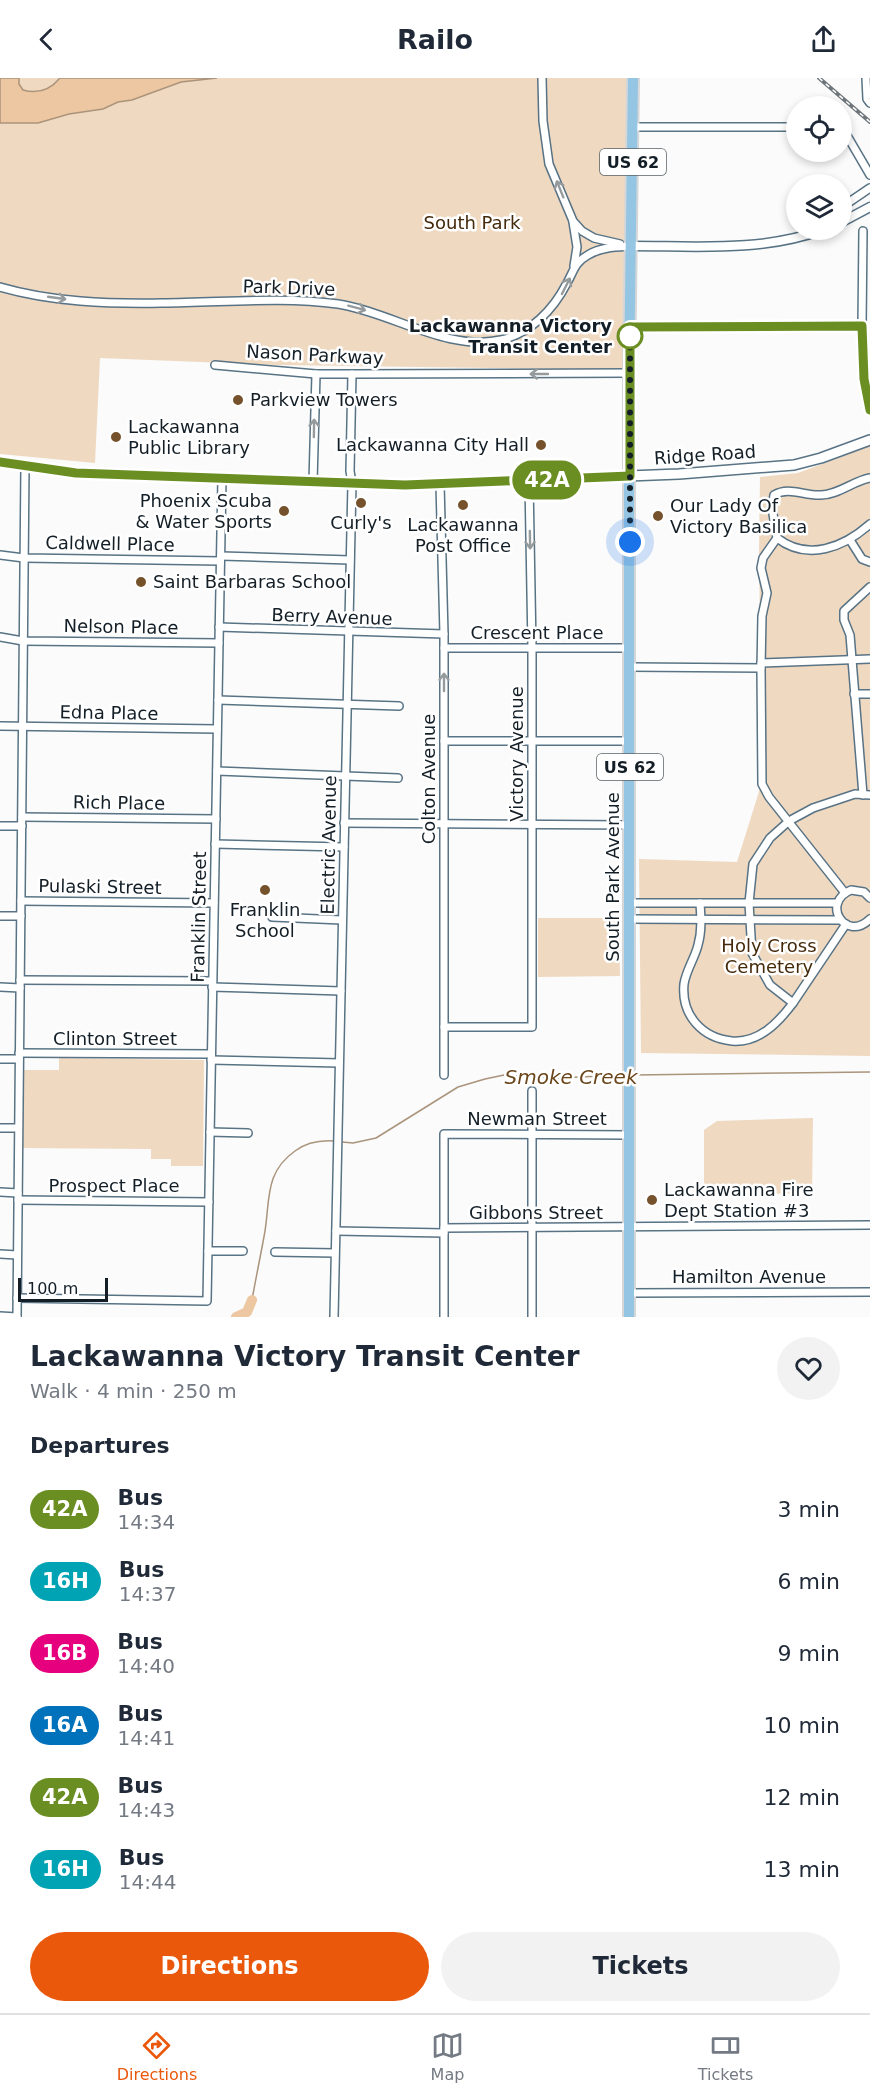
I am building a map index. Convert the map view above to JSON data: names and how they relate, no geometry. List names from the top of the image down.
{
  "streets": {
    "main road": ["US 62", "Ridge Road", "South Park Avenue"],
    "street": [
      "Park Drive",
      "Nason Parkway",
      "Caldwell Place",
      "Berry Avenue",
      "Nelson Place",
      "Crescent Place",
      "Edna Place",
      "Victory Avenue",
      "Colton Avenue",
      "Rich Place",
      "Electric Avenue",
      "Pulaski Street",
      "Franklin Street",
      "Clinton Street",
      "Newman Street",
      "Prospect Place",
      "Gibbons Street",
      "Hamilton Avenue"
    ]
  },
  "crossings": [
    ["Nason Parkway", "Electric Avenue"],
    ["Nason Parkway", "South Park Avenue"],
    ["Ridge Road", "Victory Avenue"],
    ["Ridge Road", "Colton Avenue"],
    ["Ridge Road", "Electric Avenue"],
    ["Ridge Road", "South Park Avenue"],
    ["Ridge Road", "Franklin Street"],
    ["Caldwell Place", "Electric Avenue"],
    ["Caldwell Place", "Franklin Street"],
    ["Berry Avenue", "Colton Avenue"],
    ["Berry Avenue", "Electric Avenue"],
    ["Berry Avenue", "Franklin Street"],
    ["Nelson Place", "Franklin Street"],
    ["Crescent Place", "Victory Avenue"],
    ["Crescent Place", "Colton Avenue"],
    ["Crescent Place", "South Park Avenue"],
    ["Edna Place", "Franklin Street"],
    ["Victory Avenue", "Colton Avenue"],
    ["Rich Place", "Franklin Street"],
    ["Electric Avenue", "Clinton Street"],
    ["Electric Avenue", "Gibbons Street"],
    ["South Park Avenue", "Newman Street"],
    ["South Park Avenue", "Gibbons Street"],
    ["South Park Avenue", "Hamilton Avenue"],
    ["Pulaski Street", "Franklin Street"],
    ["Franklin Street", "Clinton Street"],
    ["Franklin Street", "Prospect Place"],
    ["Newman Street", "Gibbons Street"]
  ],
  "one_way": ["Nason Parkway"],
  "water": ["Smoke Creek"],
  "parks": ["South Park", "Holy Cross Cemetery"],
  "places": [
    "Lackawanna Victory Transit Center",
    "Parkview Towers",
    "Lackawanna Public Library",
    "Lackawanna City Hall",
    "Curly's",
    "Lackawanna Post Office",
    "Phoenix Scuba & Water Sports",
    "Our Lady Of Victory Basilica",
    "Saint Barbaras School",
    "Franklin School",
    "Lackawanna Fire Dept Station #3"
  ],
  "lines": ["bus line 42A"],
  "scale_bar": "100 m",
  "page": {
    "header": "Railo",
    "on_map": "42A",
    "scale": "100 m",
    "heading": [
      ["Lackawanna Victory Transit Center", "Walk · 4 min · 250 m"],
      "Departures"
    ],
    "list": [
      {
        "mark": "42A",
        "name": "Bus",
        "note": "14:34",
        "value": "3 min"
      },
      {
        "mark": "16H",
        "name": "Bus",
        "note": "14:37",
        "value": "6 min"
      },
      {
        "mark": "16B",
        "name": "Bus",
        "note": "14:40",
        "value": "9 min"
      },
      {
        "mark": "16A",
        "name": "Bus",
        "note": "14:41",
        "value": "10 min"
      },
      {
        "mark": "42A",
        "name": "Bus",
        "note": "14:43",
        "value": "12 min"
      },
      {
        "mark": "16H",
        "name": "Bus",
        "note": "14:44",
        "value": "13 min"
      }
    ],
    "buttons": ["Directions", "Tickets"],
    "tabs": ["Directions", "Map", "Tickets"]
  }
}
